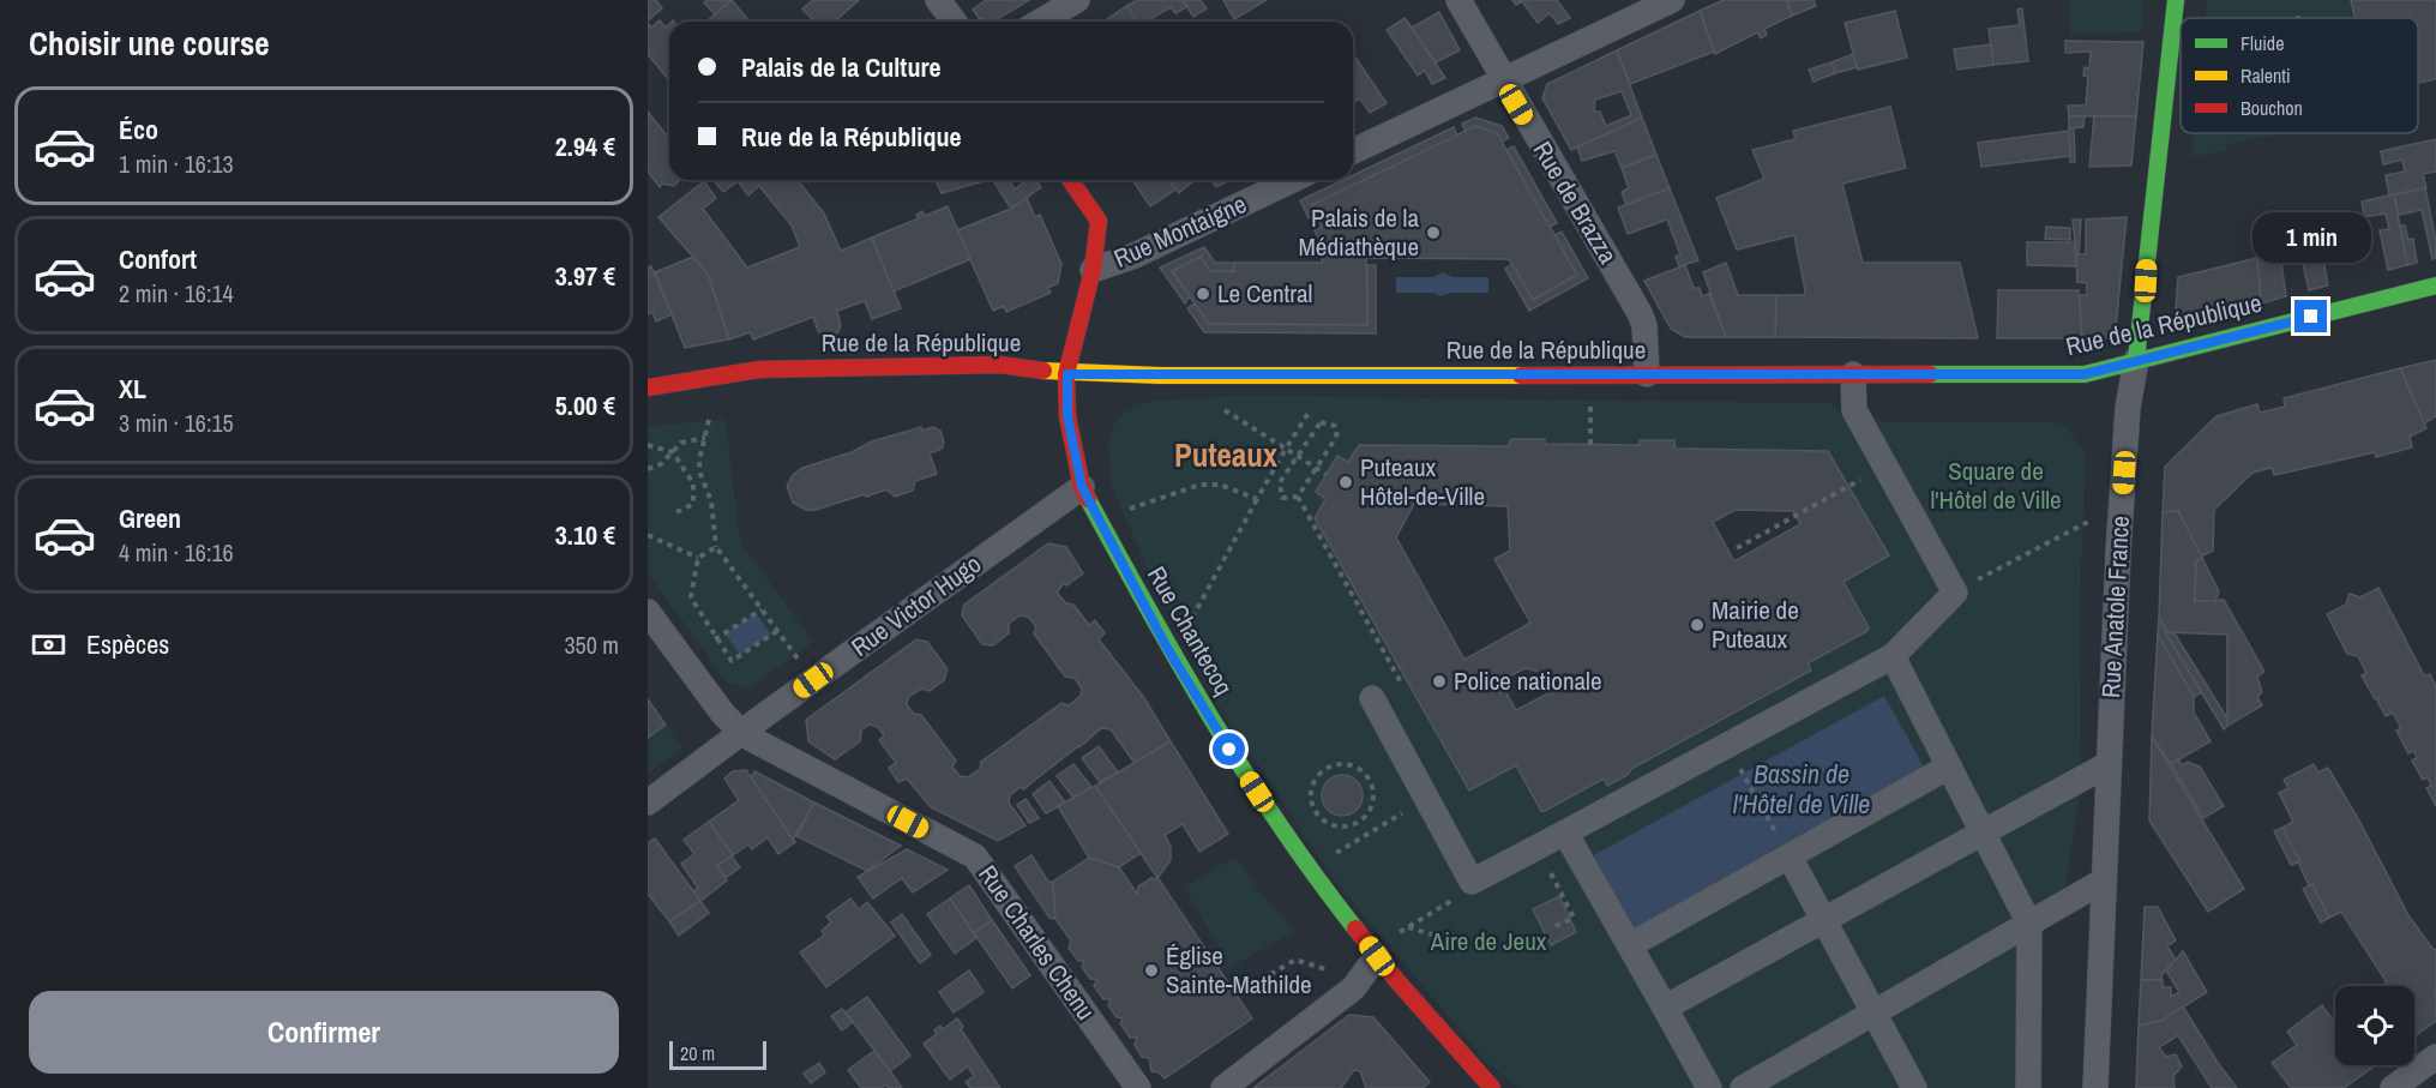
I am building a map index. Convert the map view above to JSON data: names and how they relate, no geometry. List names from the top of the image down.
{
  "streets": {
    "street": [
      "Rue de Brazza",
      "Rue Montaigne",
      "Rue de la République",
      "Rue Victor Hugo",
      "Rue Anatole France",
      "Rue Chantecoq",
      "Rue Charles Chenu"
    ]
  },
  "crossings": [
    ["Rue de Brazza", "Rue de la République"],
    ["Rue Montaigne", "Rue Chantecoq"],
    ["Rue de la République", "Rue Anatole France"],
    ["Rue de la République", "Rue Chantecoq"],
    ["Rue Victor Hugo", "Rue Chantecoq"],
    ["Rue Victor Hugo", "Rue Charles Chenu"]
  ],
  "districts": ["Puteaux"],
  "water": ["Bassin de l'Hôtel de Ville"],
  "parks": ["Square de l'Hôtel de Ville", "Aire de Jeux"],
  "places": [
    "Palais de la Médiathèque",
    "Le Central",
    "Puteaux Hôtel-de-Ville",
    "Mairie de Puteaux",
    "Police nationale",
    "Église Sainte-Mathilde"
  ],
  "legend": ["Fluide", "Ralenti", "Bouchon"],
  "scale_bar": "20 m",
  "page": {
    "heading": "Choisir une course",
    "banner": ["Palais de la Culture", "Rue de la République"],
    "list": [
      {
        "name": "Éco",
        "note": "1 min · 16:13",
        "value": "2.94 €"
      },
      {
        "name": "Confort",
        "note": "2 min · 16:14",
        "value": "3.97 €"
      },
      {
        "name": "XL",
        "note": "3 min · 16:15",
        "value": "5.00 €"
      },
      {
        "name": "Green",
        "note": "4 min · 16:16",
        "value": "3.10 €"
      }
    ],
    "bubble": "1 min",
    "pay": ["Espèces", "350 m"],
    "buttons": "Confirmer",
    "scale": "20 m"
  }
}
